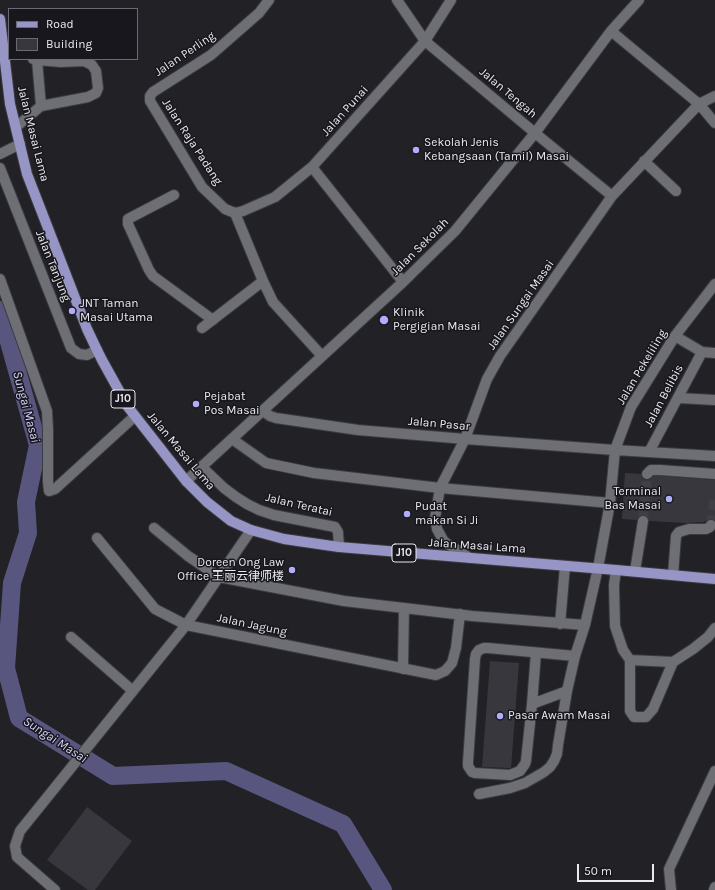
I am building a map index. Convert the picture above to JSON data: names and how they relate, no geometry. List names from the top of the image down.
{
  "streets": {
    "main road": ["Jalan Masai Lama", "J10"],
    "street": [
      "Jalan Perling",
      "Jalan Tengah",
      "Jalan Punai",
      "Jalan Raja Padang",
      "Jalan Sekolah",
      "Jalan Tanjung",
      "Jalan Sungai Masai",
      "Jalan Pekeliling",
      "Jalan Belibis",
      "Jalan Pasar",
      "Jalan Teratai",
      "Jalan Jagung"
    ]
  },
  "crossings": [
    ["Jalan Perling", "Jalan Raja Padang"],
    ["Jalan Tengah", "Jalan Punai"],
    ["Jalan Tengah", "Jalan Sekolah"],
    ["Jalan Tengah", "Jalan Sungai Masai"],
    ["Jalan Punai", "Jalan Raja Padang"],
    ["Jalan Masai Lama", "Jalan Sekolah"],
    ["Jalan Masai Lama", "Jalan Tanjung"],
    ["Jalan Masai Lama", "Jalan Sungai Masai"],
    ["Jalan Masai Lama", "Jalan Pekeliling"],
    ["Jalan Masai Lama", "Jalan Teratai"],
    ["Jalan Sekolah", "Jalan Pasar"],
    ["Jalan Sekolah", "Jalan Teratai"],
    ["Jalan Sungai Masai", "Jalan Pasar"],
    ["Jalan Pekeliling", "Jalan Pasar"],
    ["Jalan Belibis", "Jalan Pasar"]
  ],
  "water": ["Sungai Masai"],
  "places": [
    "Sekolah Jenis Kebangsaan (Tamil) Masai",
    "JNT Taman Masai Utama",
    "Klinik Pergigian Masai",
    "Pejabat Pos Masai",
    "Terminal Bas Masai",
    "Pudat makan Si Ji",
    "Doreen Ong Law Office 王丽云律师楼",
    "Pasar Awam Masai"
  ],
  "legend": ["Road", "Building"],
  "scale_bar": "50 m"
}
